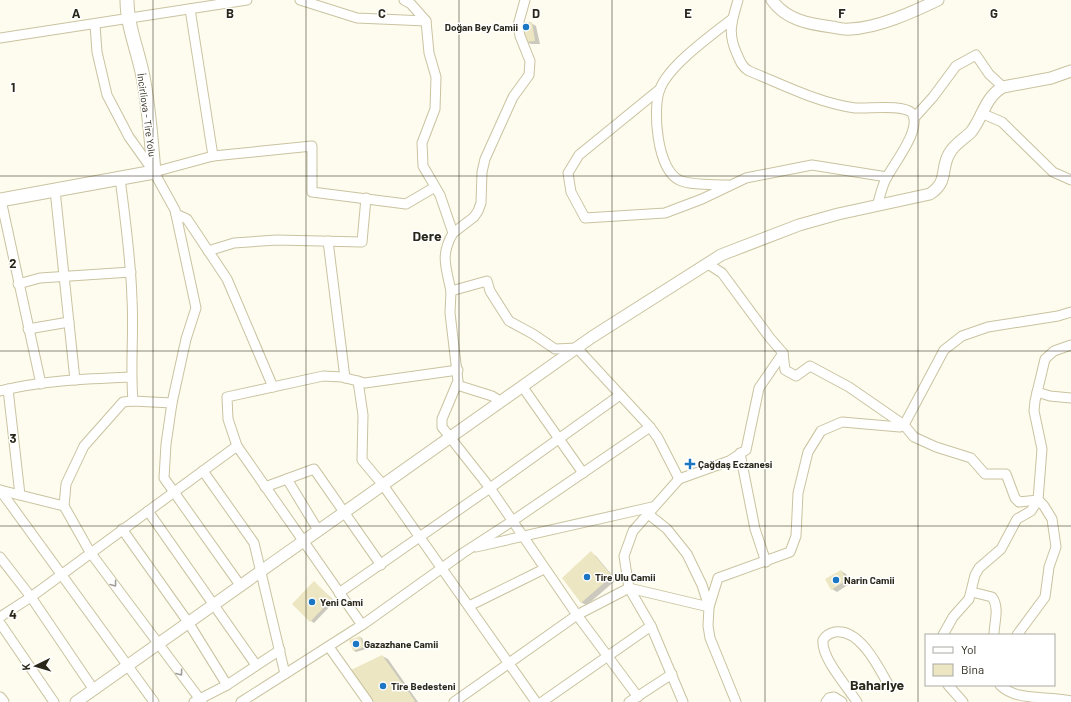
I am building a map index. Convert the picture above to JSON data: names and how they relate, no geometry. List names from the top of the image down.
{
  "streets": {
    "main road": ["İncirliova - Tire Yolu"]
  },
  "districts": ["Dere", "Bahariye"],
  "places": {
    "other": [
      "Doğan Bey Camii",
      "Tire Ulu Camii",
      "Narin Camii",
      "Yeni Cami",
      "Gazazhane Camii",
      "Tire Bedesteni"
    ],
    "health": ["Çağdaş Eczanesi"]
  },
  "legend": ["Yol", "Bina"],
  "north": "left",
  "grid": {
    "columns": [
      "A",
      "B",
      "C",
      "D",
      "E",
      "F",
      "G"
    ],
    "rows": [
      "1",
      "2",
      "3",
      "4"
    ]
  }
}
